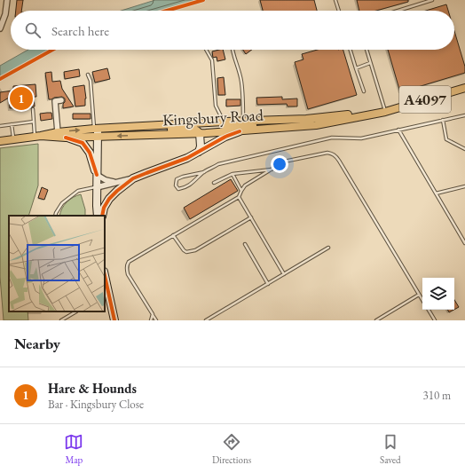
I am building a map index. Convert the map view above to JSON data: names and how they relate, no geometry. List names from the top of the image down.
{
  "streets": {
    "main road": ["A4097", "Kingsbury Road"]
  },
  "page": {
    "search": "Search here",
    "pins": "1",
    "heading": "Nearby",
    "list": [
      {
        "mark": "1",
        "name": "Hare & Hounds",
        "note": "Bar · Kingsbury Close",
        "value": "310 m"
      }
    ],
    "nav": ["Map", "Directions", "Saved"]
  }
}
